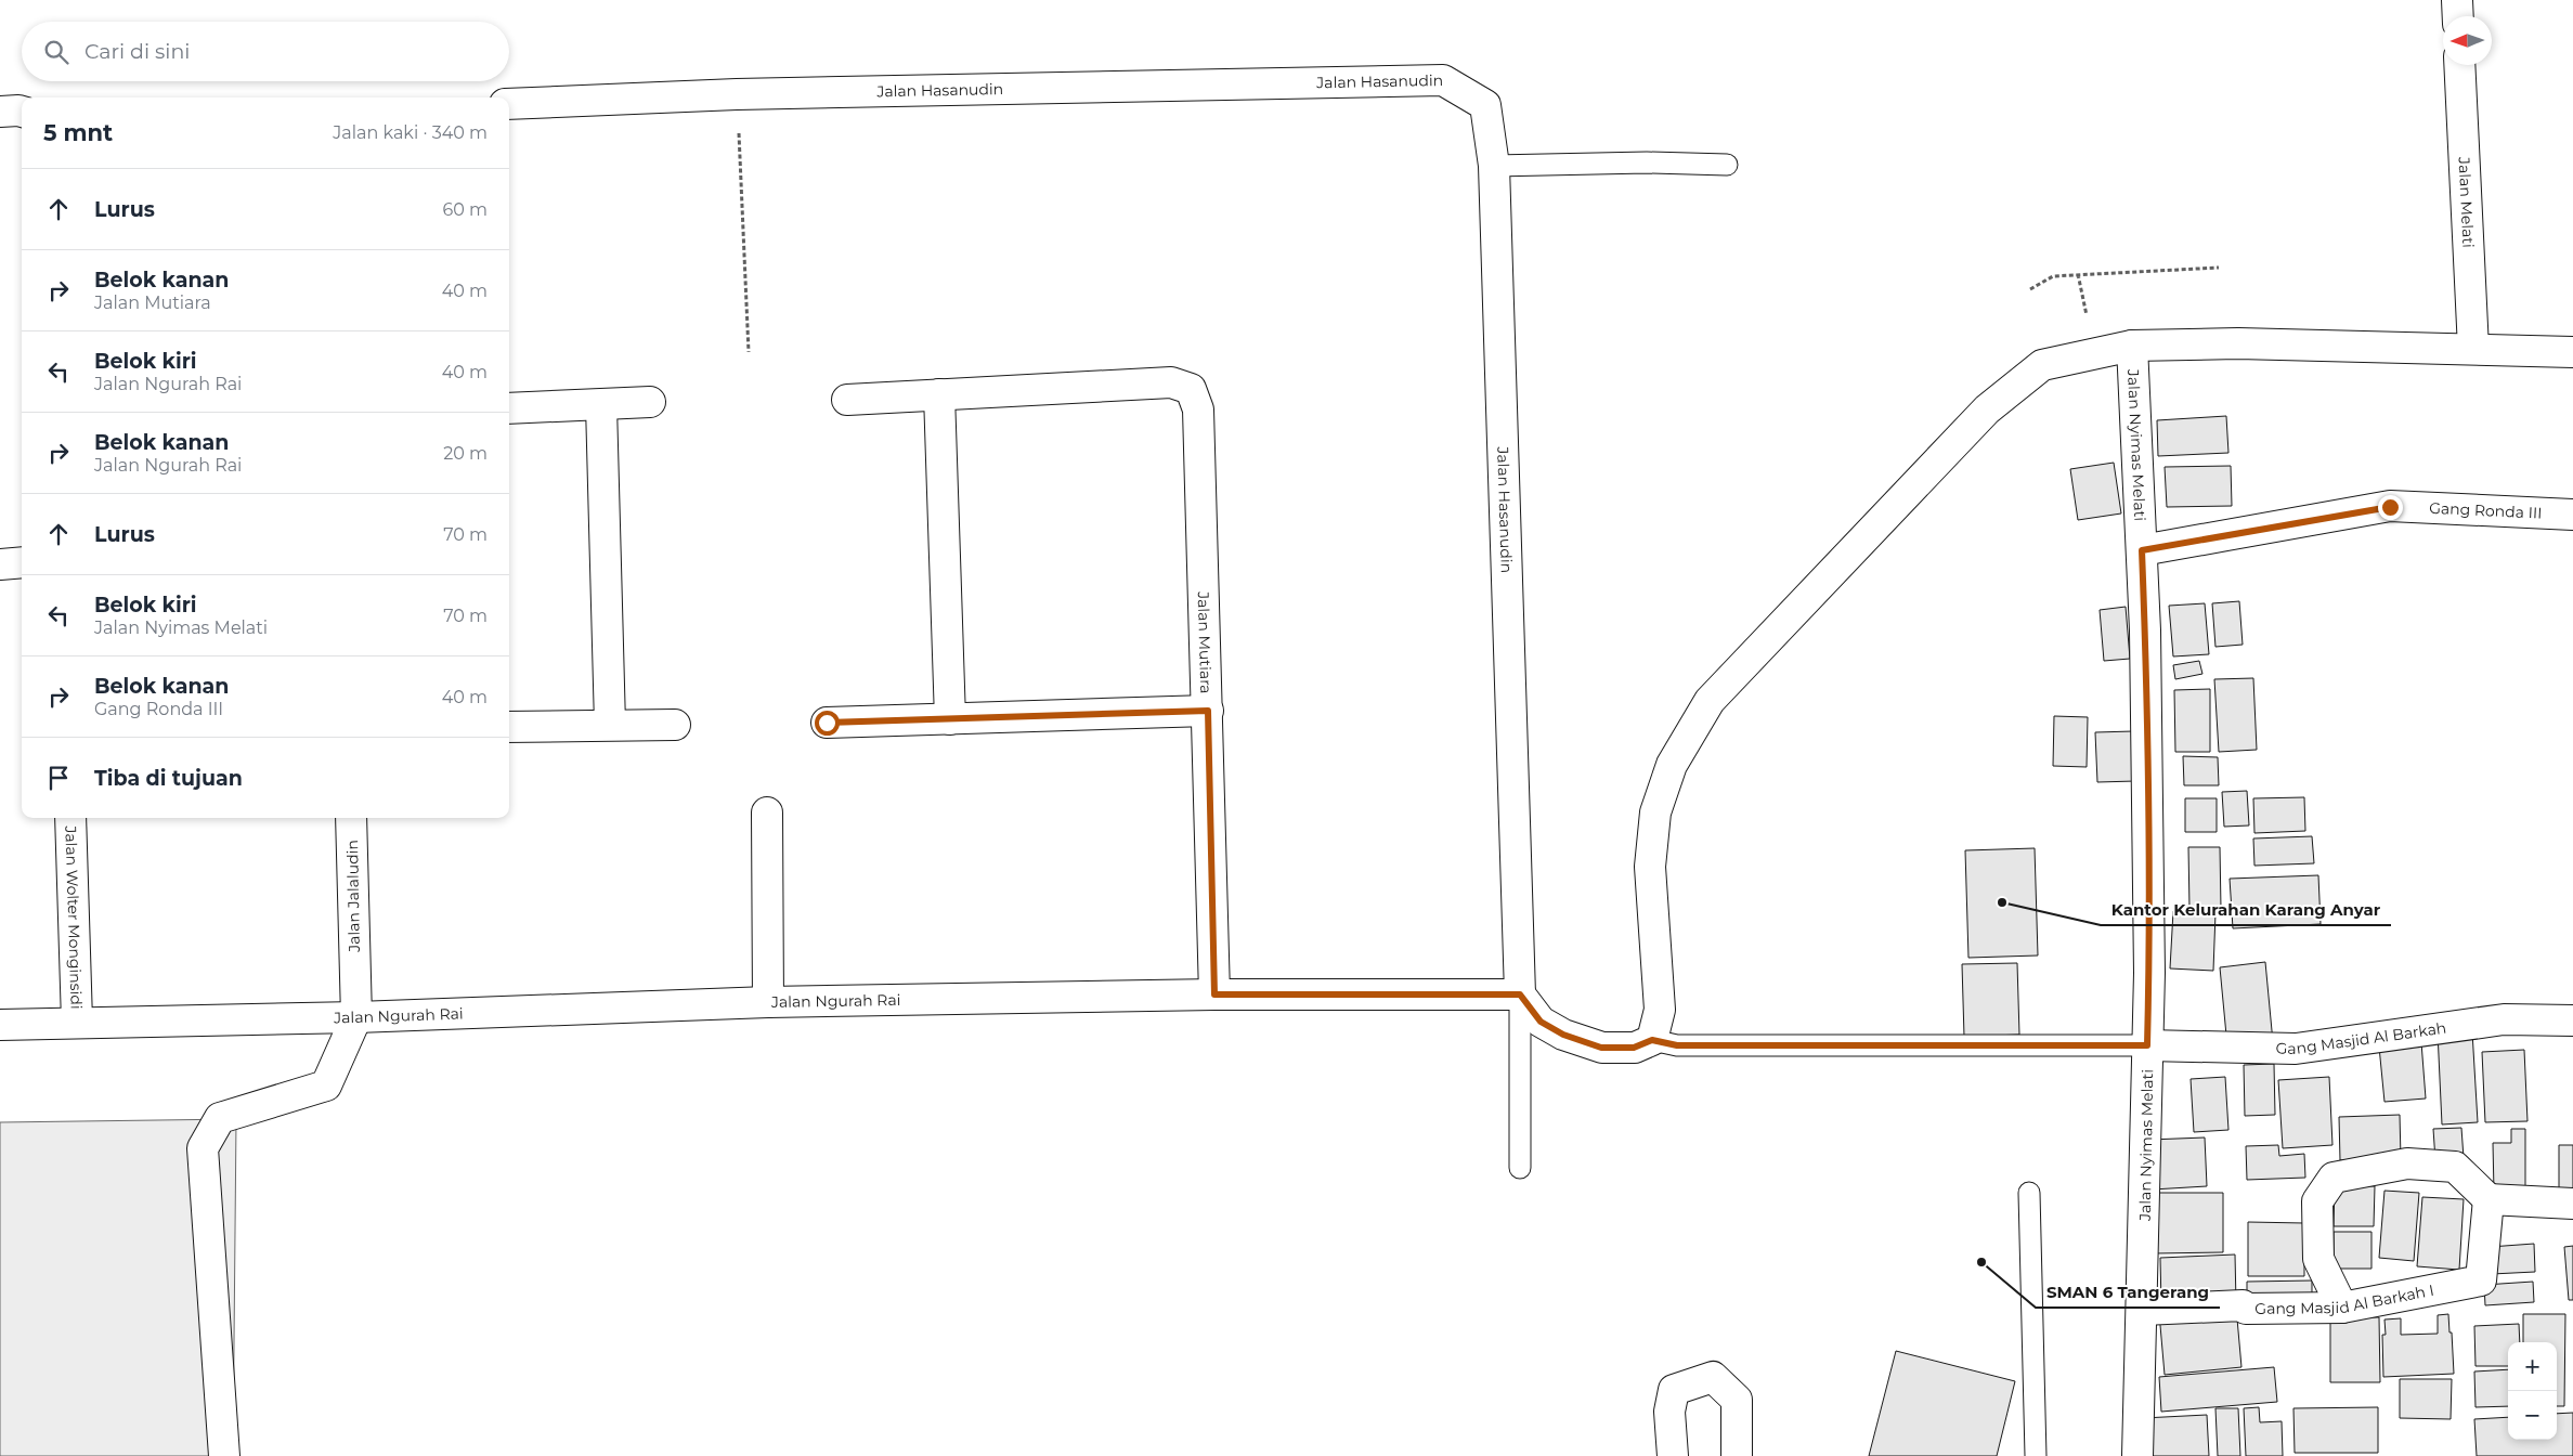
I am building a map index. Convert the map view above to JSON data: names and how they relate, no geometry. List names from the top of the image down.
{
  "streets": {
    "street": [
      "Jalan Hasanudin",
      "Jalan Melati",
      "Jalan Nyimas Melati",
      "Gang Ronda III",
      "Jalan Mutiara",
      "Jalan Jalaludin",
      "Jalan Wolter Monginsidi",
      "Jalan Ngurah Rai",
      "Gang Masjid Al Barkah",
      "Gang Masjid Al Barkah I"
    ]
  },
  "crossings": [
    ["Jalan Hasanudin", "Jalan Ngurah Rai"],
    ["Jalan Nyimas Melati", "Gang Ronda III"],
    ["Jalan Nyimas Melati", "Gang Masjid Al Barkah"],
    ["Jalan Nyimas Melati", "Gang Masjid Al Barkah I"],
    ["Jalan Mutiara", "Jalan Ngurah Rai"],
    ["Jalan Jalaludin", "Jalan Ngurah Rai"],
    ["Jalan Wolter Monginsidi", "Jalan Ngurah Rai"]
  ],
  "places": ["Kantor Kelurahan Karang Anyar", "SMAN 6 Tangerang"],
  "north": "left",
  "page": {
    "search": "Cari di sini",
    "heading": ["5 mnt", "Jalan kaki · 340 m"],
    "list": [
      ["Lurus", "60 m"],
      ["Belok kanan", "Jalan Mutiara", "40 m"],
      ["Belok kiri", "Jalan Ngurah Rai", "40 m"],
      ["Belok kanan", "Jalan Ngurah Rai", "20 m"],
      ["Lurus", "70 m"],
      ["Belok kiri", "Jalan Nyimas Melati", "70 m"],
      ["Belok kanan", "Gang Ronda III", "40 m"],
      "Tiba di tujuan"
    ],
    "map_buttons": ["+", "−"]
  }
}
